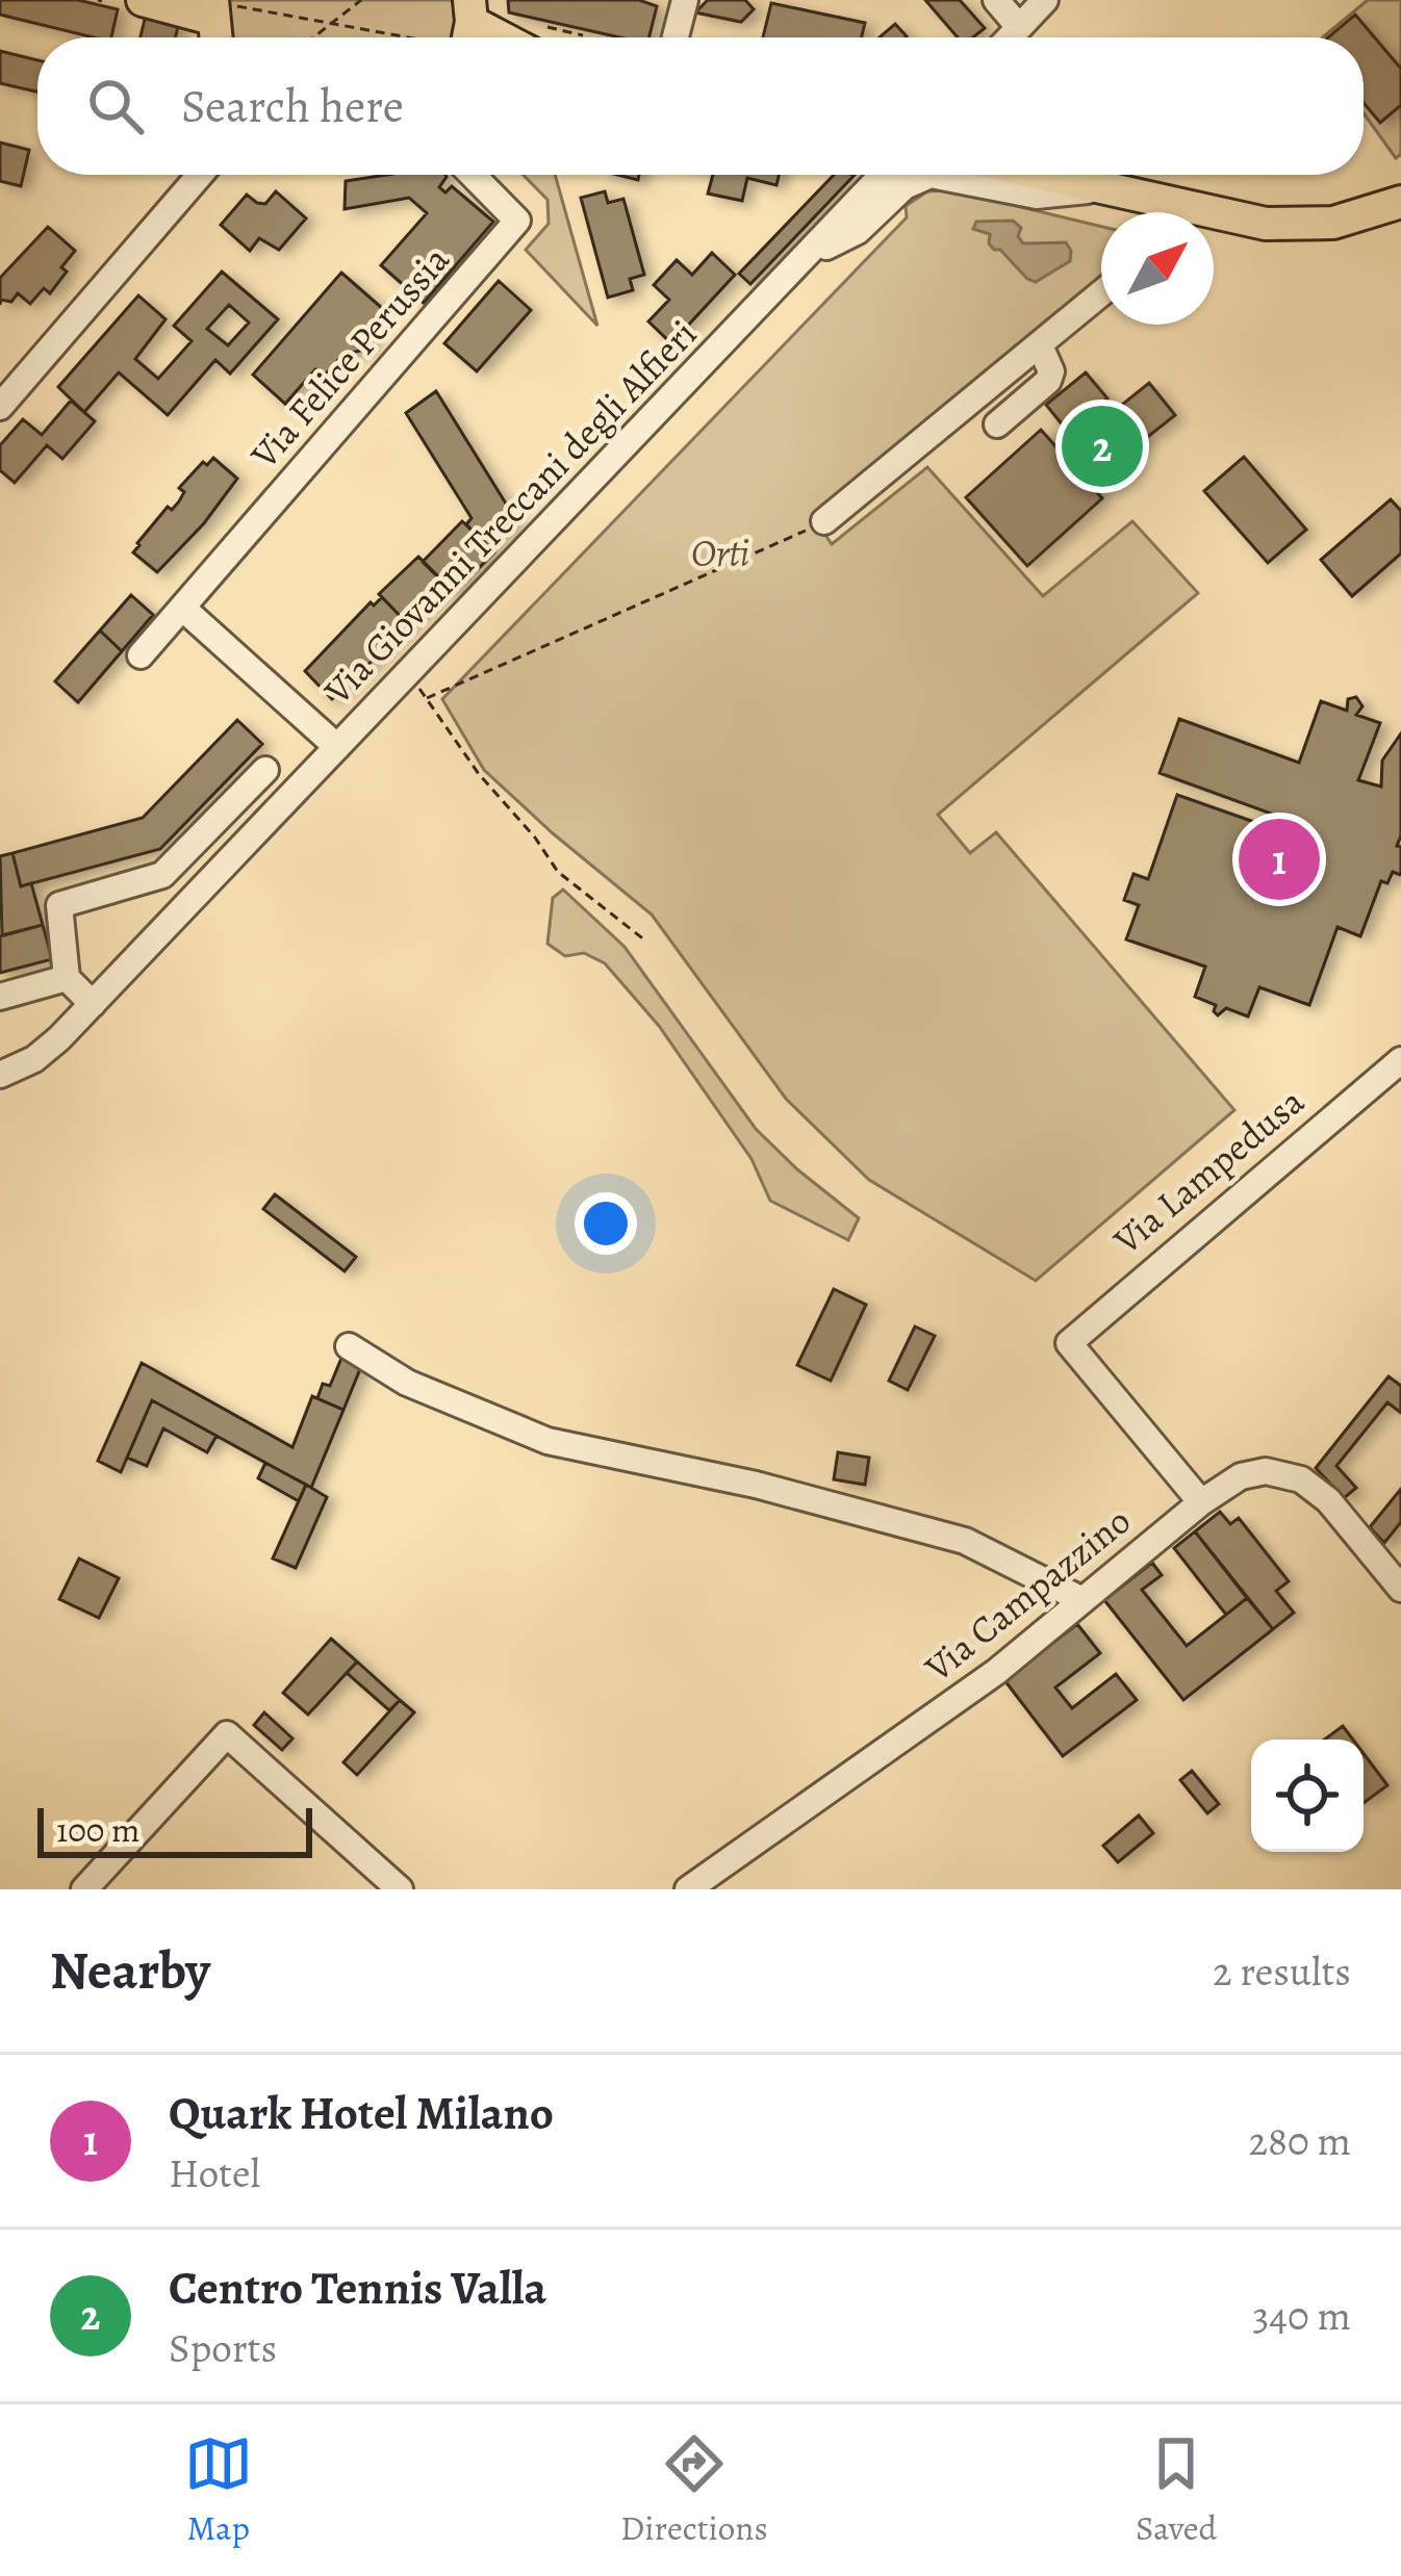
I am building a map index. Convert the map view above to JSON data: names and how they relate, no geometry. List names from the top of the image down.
{
  "streets": {
    "street": [
      "Via Felice Perussia",
      "Via Giovanni Treccani degli Alfieri",
      "Via Lampedusa",
      "Via Campazzino"
    ]
  },
  "crossings": [
    ["Via Lampedusa", "Via Campazzino"]
  ],
  "parks": ["Orti"],
  "scale_bar": "100 m",
  "north": "top right",
  "page": {
    "search": "Search here",
    "pins": ["2", "1"],
    "scale": "100 m",
    "heading": ["Nearby", "2 results"],
    "list": [
      {
        "mark": "1",
        "name": "Quark Hotel Milano",
        "note": "Hotel",
        "value": "280 m"
      },
      {
        "mark": "2",
        "name": "Centro Tennis Valla",
        "note": "Sports",
        "value": "340 m"
      }
    ],
    "nav": ["Map", "Directions", "Saved"]
  }
}
